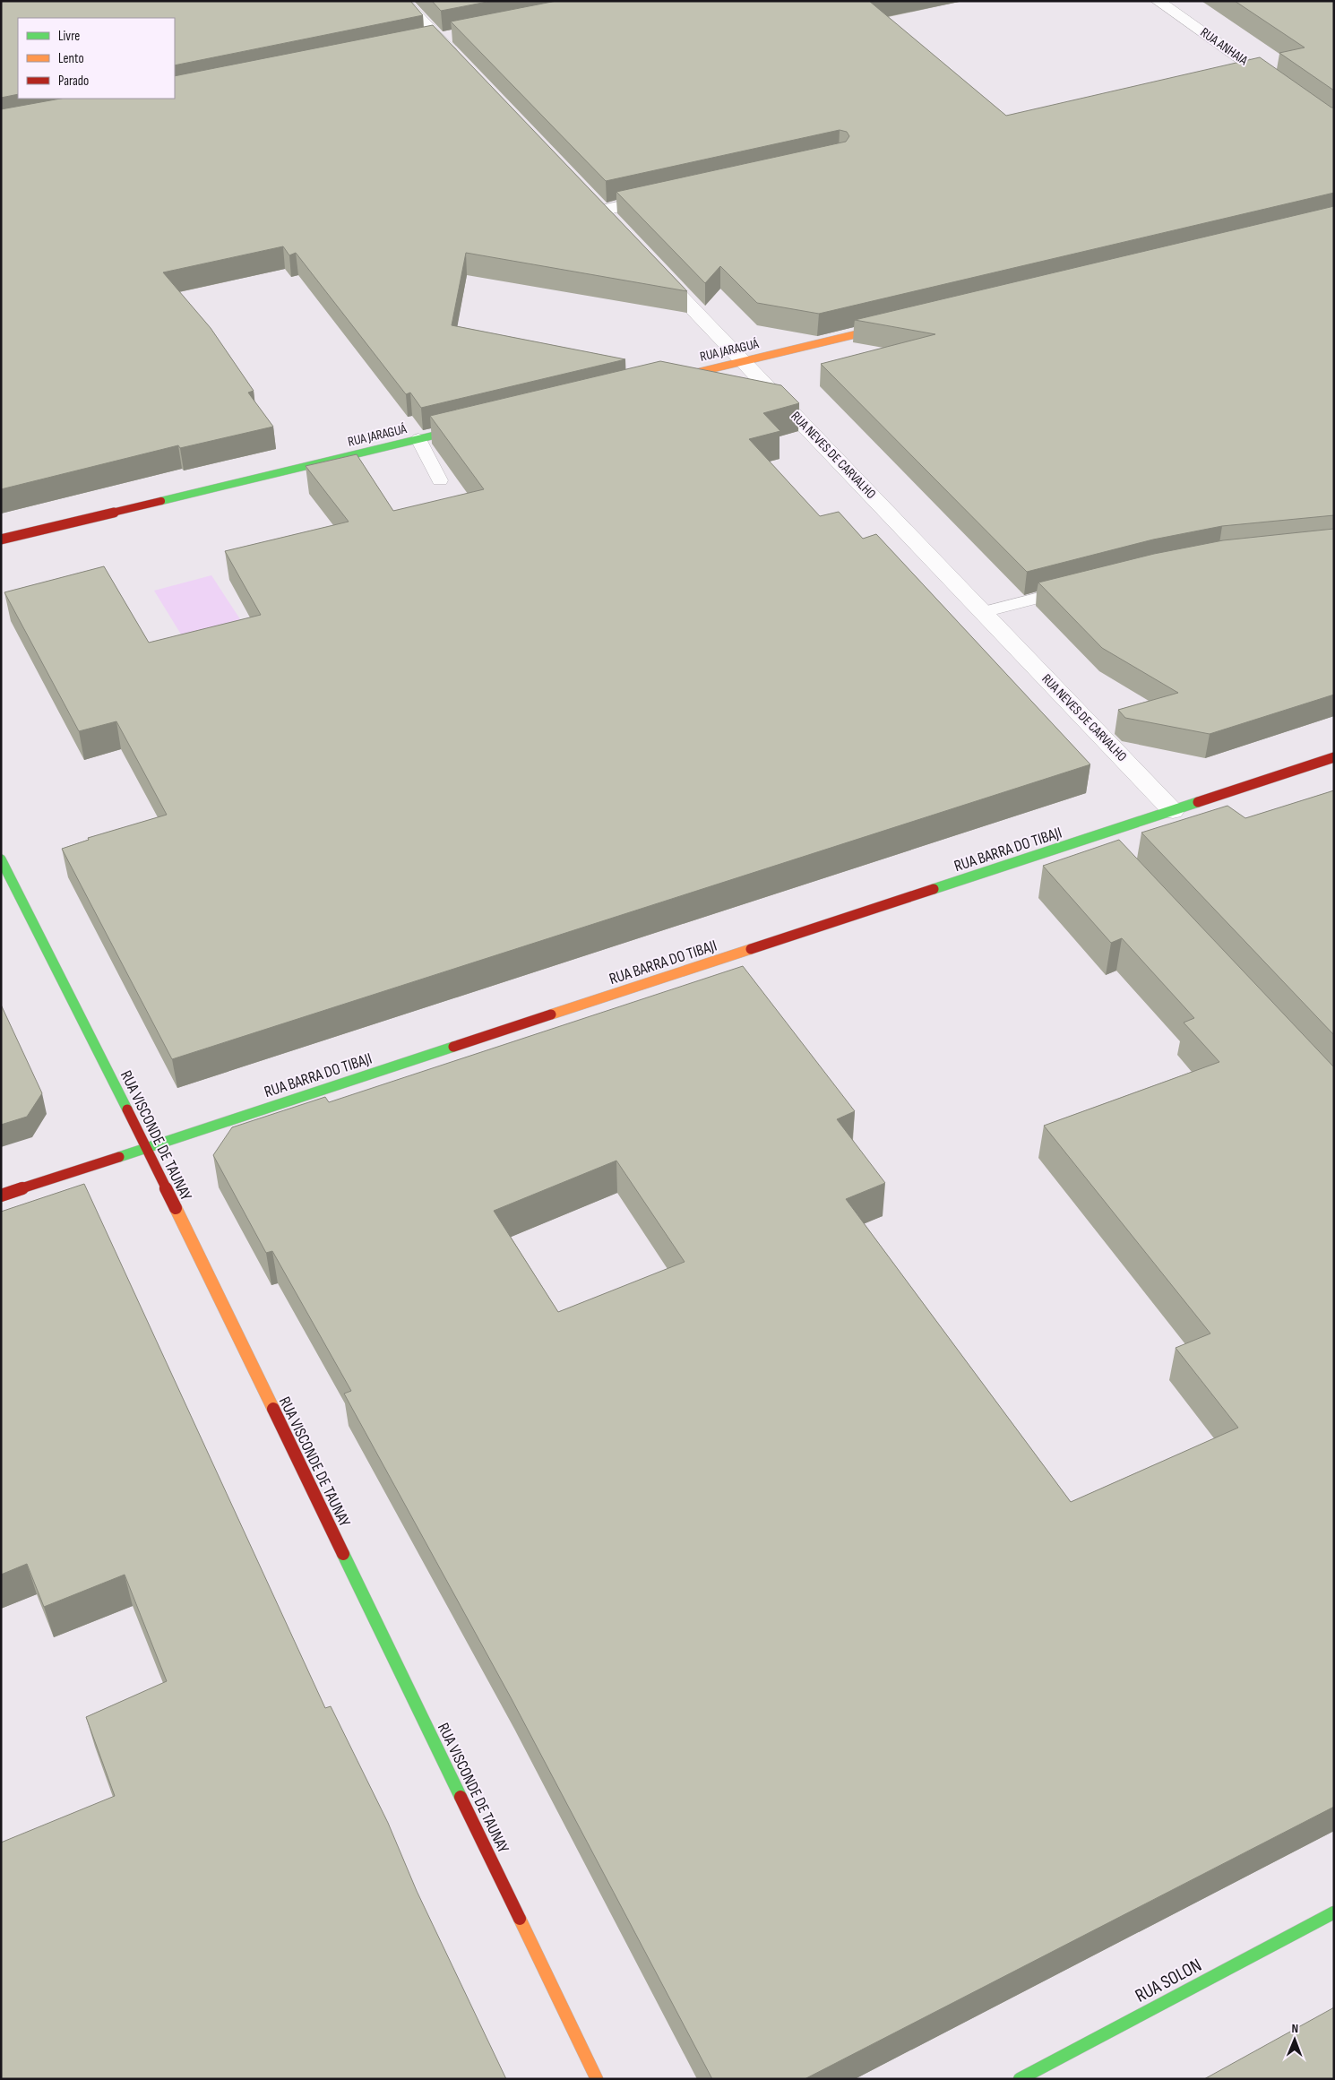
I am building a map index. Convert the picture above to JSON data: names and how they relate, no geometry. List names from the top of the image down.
{
  "streets": {
    "street": [
      "RUA ANHAIA",
      "RUA JARAGUÁ",
      "RUA NEVES DE CARVALHO",
      "RUA BARRA DO TIBAJI",
      "RUA VISCONDE DE TAUNAY",
      "RUA SOLON"
    ]
  },
  "crossings": [
    ["RUA JARAGUÁ", "RUA NEVES DE CARVALHO"],
    ["RUA NEVES DE CARVALHO", "RUA BARRA DO TIBAJI"],
    ["RUA BARRA DO TIBAJI", "RUA VISCONDE DE TAUNAY"]
  ],
  "legend": ["Livre", "Lento", "Parado"],
  "north": "top"
}
